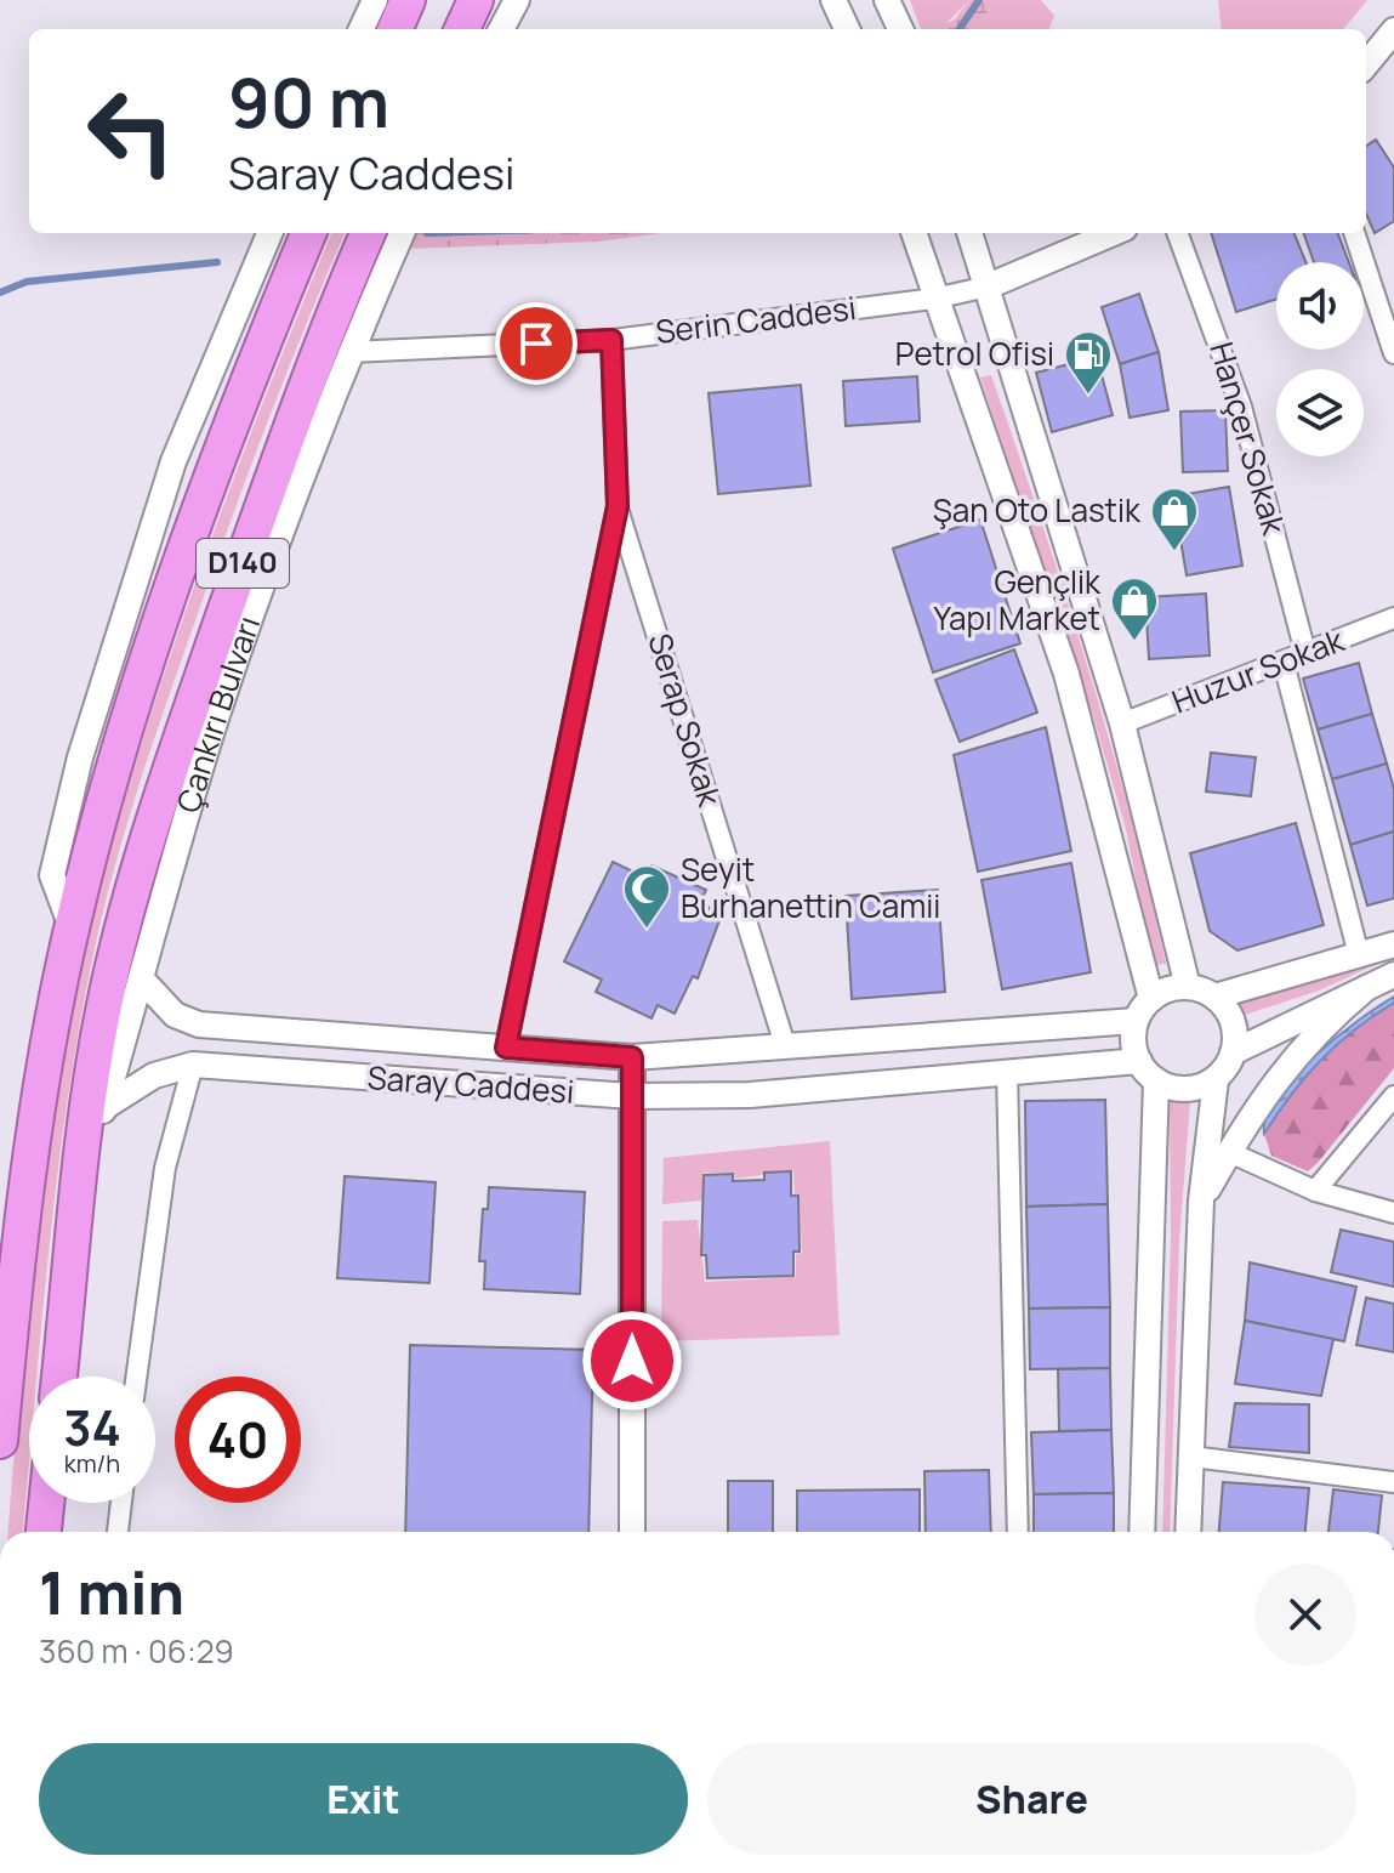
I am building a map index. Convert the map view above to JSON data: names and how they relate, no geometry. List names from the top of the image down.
{
  "streets": {
    "highway": ["D140", "Çankırı Bulvarı"],
    "street": [
      "Serin Caddesi",
      "Hançer Sokak",
      "Huzur Sokak",
      "Serap Sokak",
      "Saray Caddesi"
    ]
  },
  "crossings": [
    ["Serin Caddesi", "Çankırı Bulvarı"],
    ["Hançer Sokak", "Huzur Sokak"],
    ["Çankırı Bulvarı", "Saray Caddesi"],
    ["Serap Sokak", "Saray Caddesi"]
  ],
  "places": {
    "fuel station": ["Petrol Ofisi"],
    "shop": ["Şan Oto Lastik", "Gençlik Yapı Market"],
    "mosque": ["Seyit Burhanettin Camii"]
  },
  "page": {
    "turn": ["90 m", "Saray Caddesi"],
    "speed": "34 km/h",
    "limit": "40",
    "heading": ["1 min", "360 m · 06:29"],
    "buttons": ["Exit", "Share"]
  }
}
